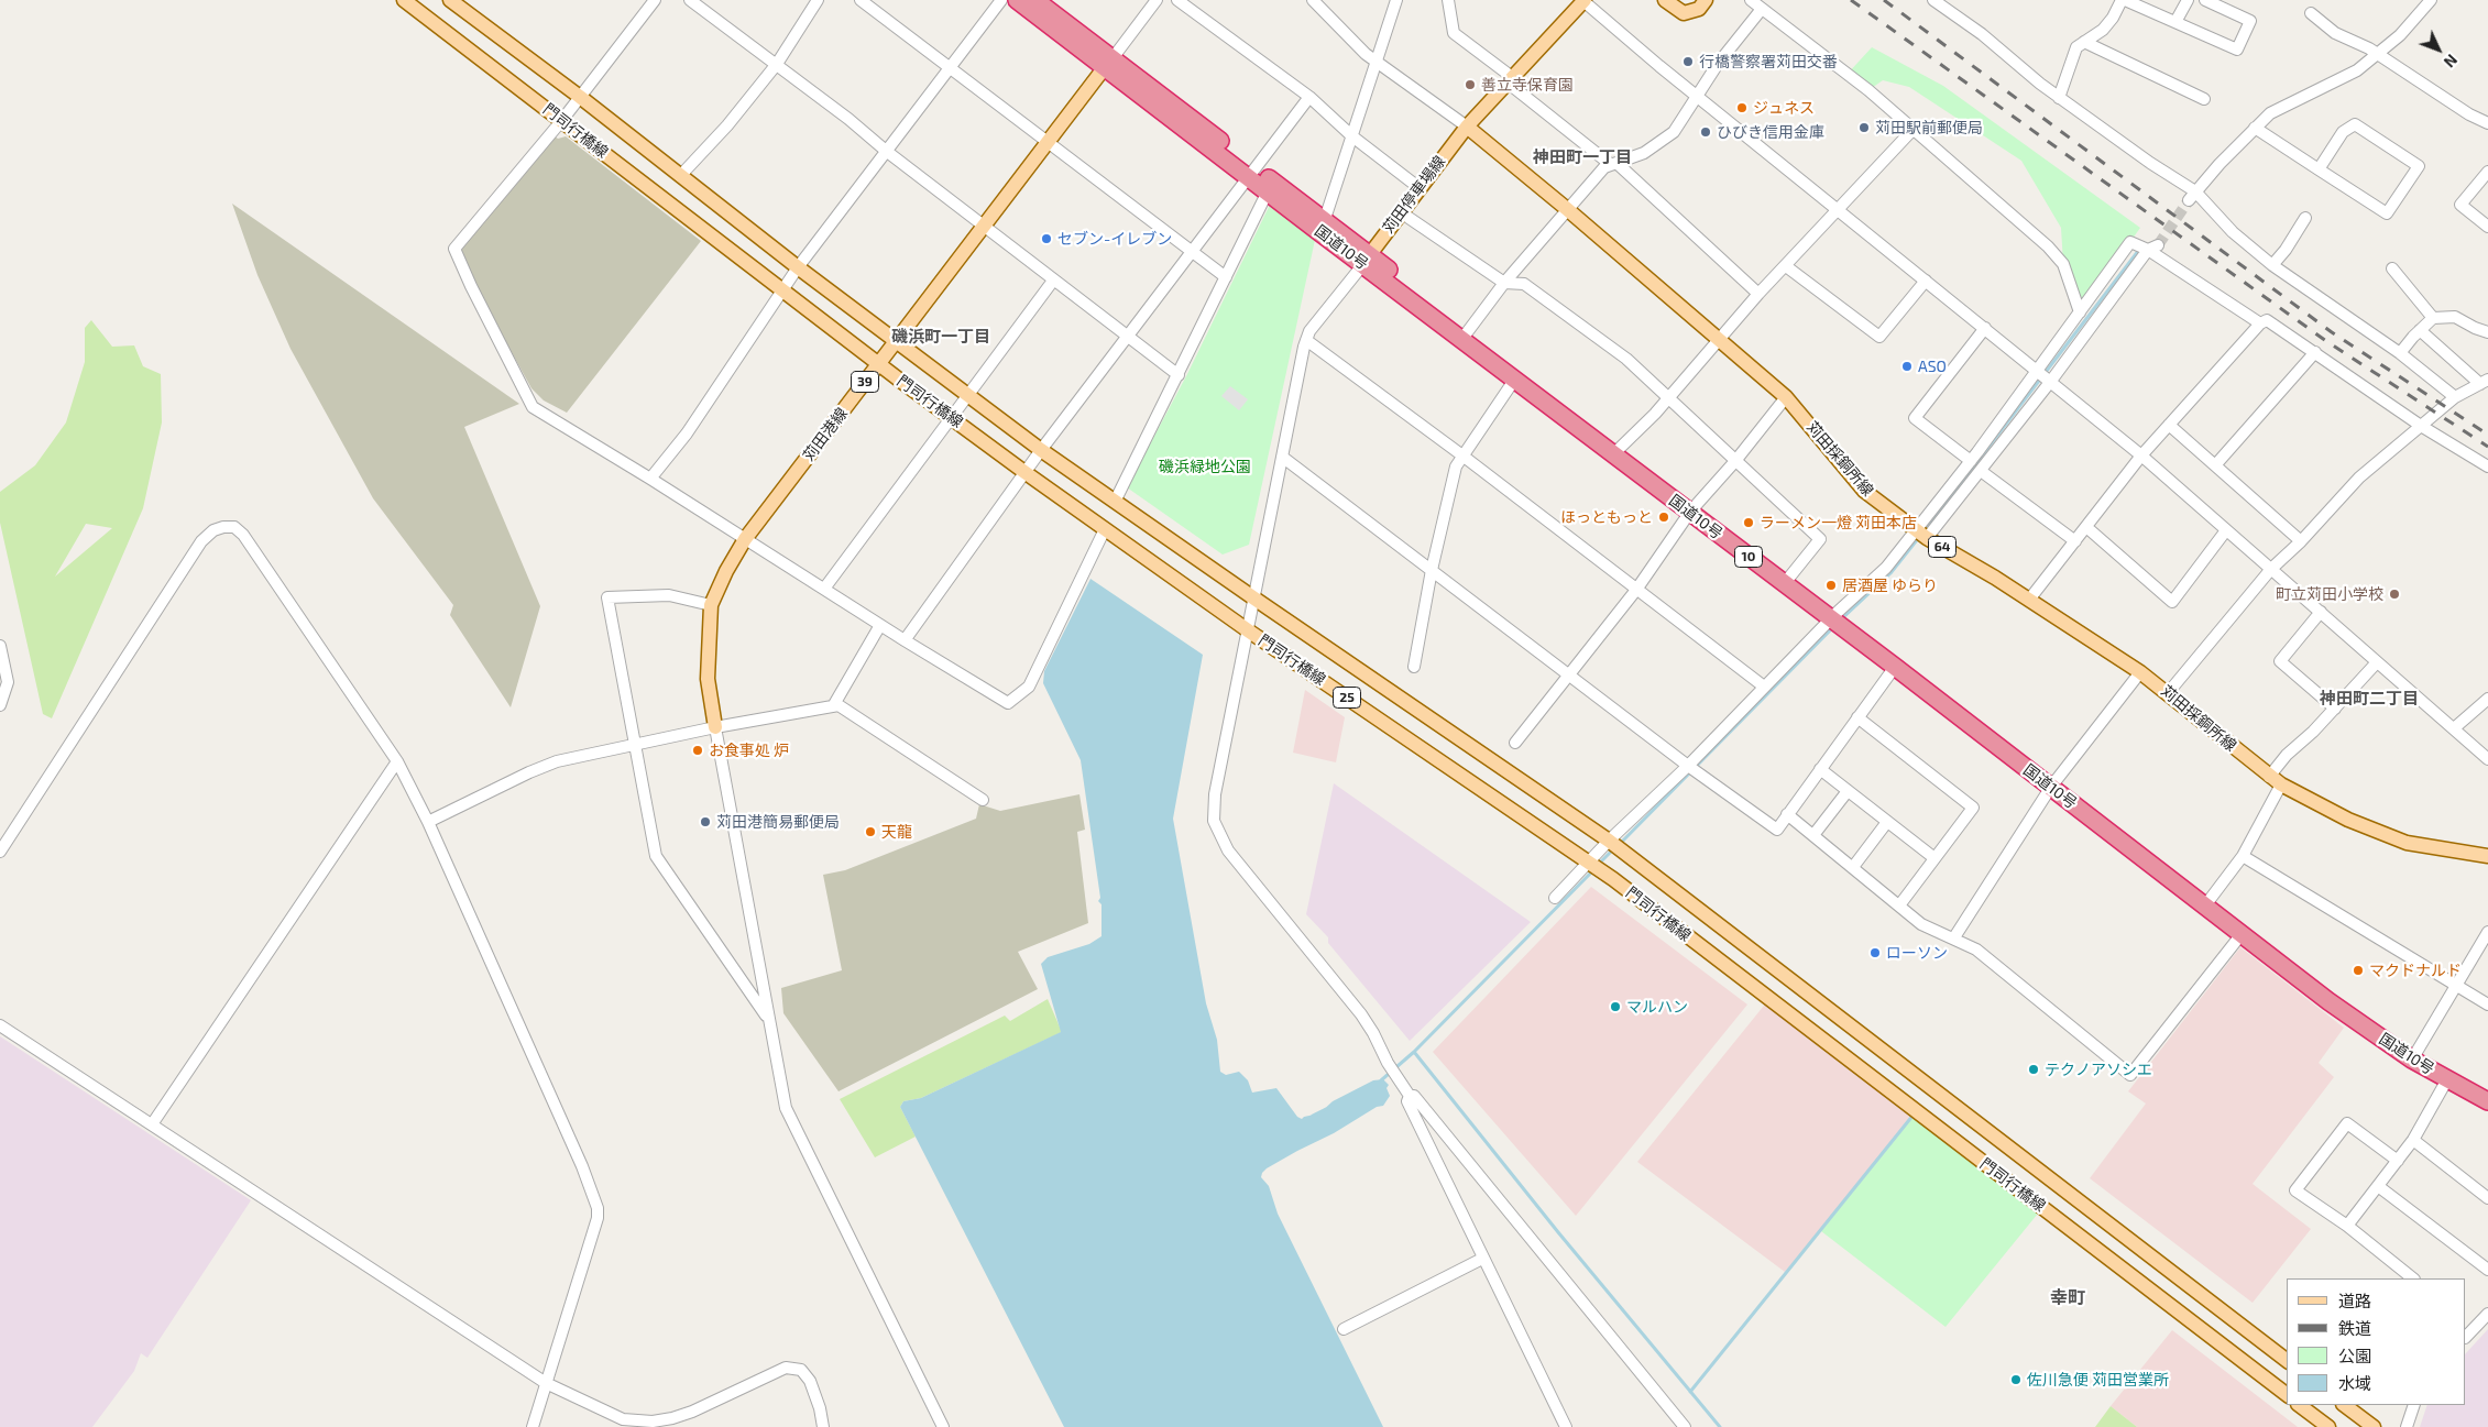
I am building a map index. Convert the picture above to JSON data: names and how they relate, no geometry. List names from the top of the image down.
{
  "streets": {
    "highway": ["国道10号", "10"],
    "main road": [
      "門司行橋線",
      "苅田停車場線",
      "39",
      "苅田港線",
      "苅田採銅所線",
      "64",
      "25"
    ]
  },
  "crossings": [
    ["門司行橋線", "苅田港線"],
    ["苅田停車場線", "国道10号"],
    ["苅田停車場線", "苅田採銅所線"],
    ["国道10号", "苅田港線"]
  ],
  "districts": [
    "神田町一丁目",
    "磯浜町一丁目",
    "神田町二丁目",
    "幸町"
  ],
  "parks": ["磯浜緑地公園"],
  "places": [
    "行橋警察署苅田交番",
    "善立寺保育園",
    "ジュネス",
    "苅田駅前郵便局",
    "ひびき信用金庫",
    "セブン-イレブン",
    "ASO",
    "ほっともっと",
    "ラーメン一燈 苅田本店",
    "居酒屋 ゆらり",
    "町立苅田小学校",
    "お食事処 炉",
    "苅田港簡易郵便局",
    "天龍",
    "ローソン",
    "マクドナルド",
    "マルハン",
    "テクノアソシエ",
    "佐川急便 苅田営業所"
  ],
  "legend": [
    "道路",
    "鉄道",
    "公園",
    "水域"
  ],
  "north": "bottom right"
}
